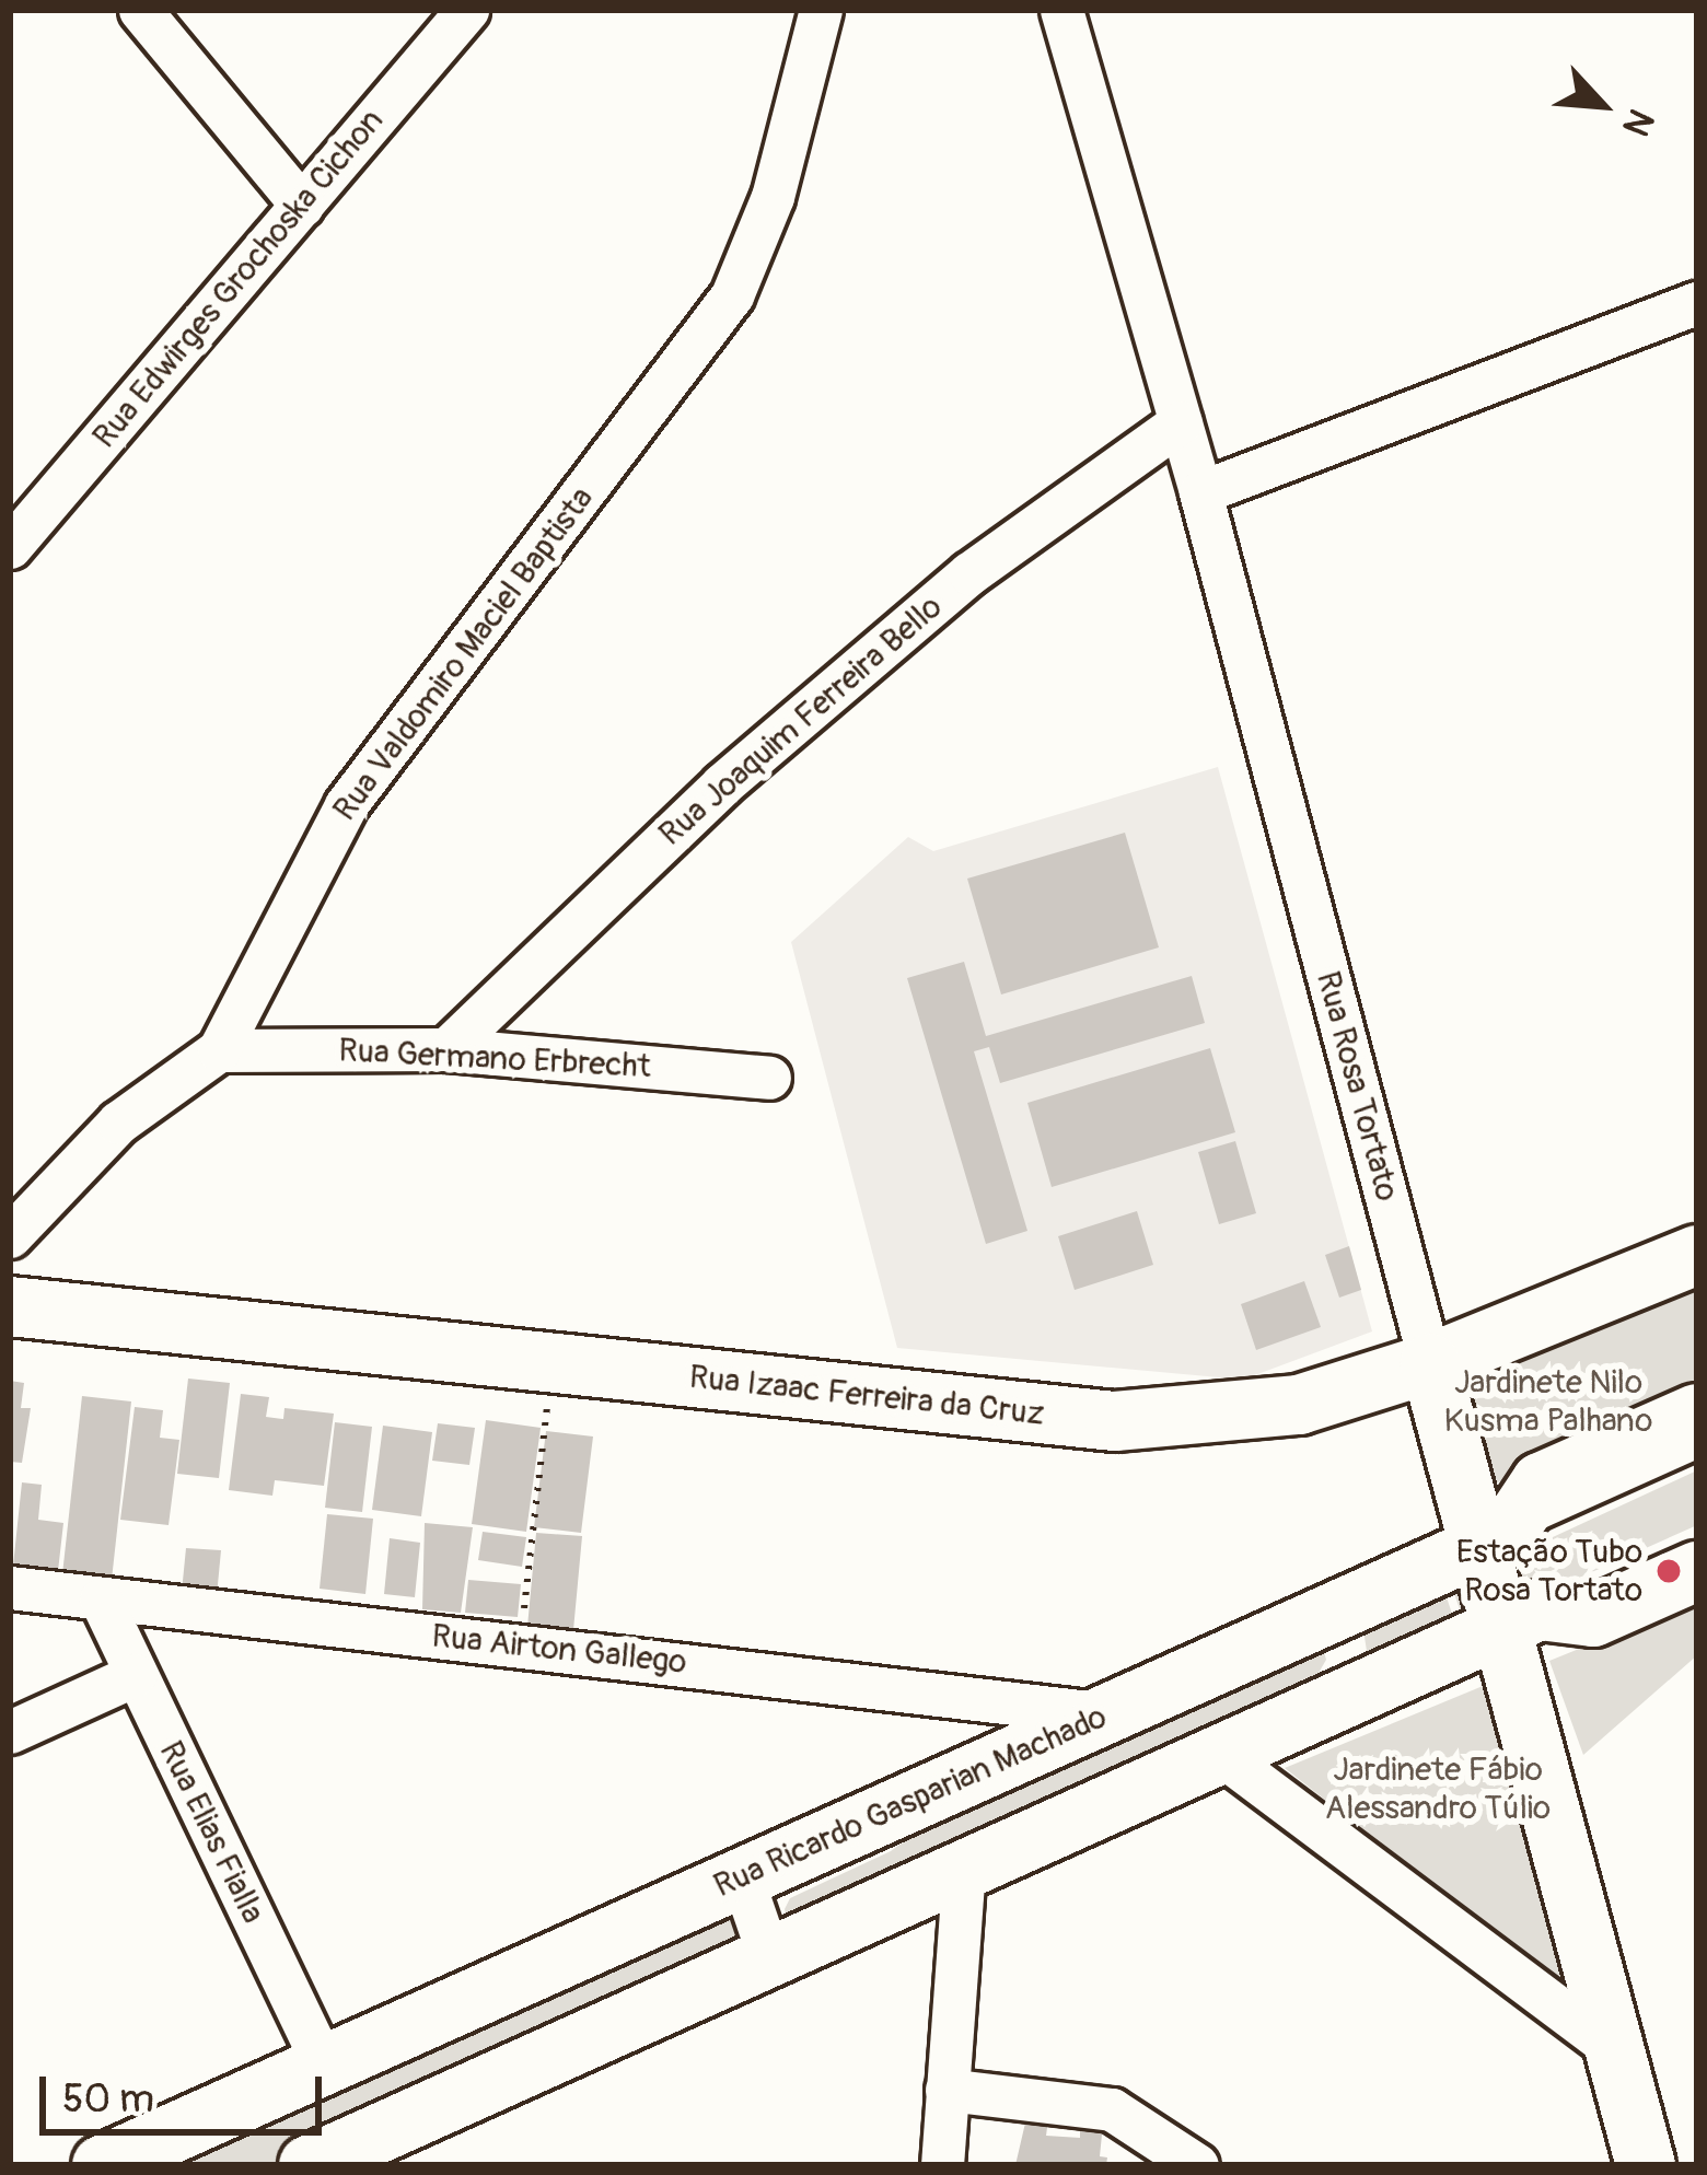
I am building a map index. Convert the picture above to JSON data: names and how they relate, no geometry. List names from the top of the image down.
{
  "streets": {
    "street": [
      "Rua Edwirges Grochoska Cichon",
      "Rua Valdomiro Maciel Baptista",
      "Rua Joaquim Ferreira Bello",
      "Rua Germano Erbrecht",
      "Rua Rosa Tortato",
      "Rua Izaac Ferreira da Cruz",
      "Rua Airton Gallego",
      "Rua Ricardo Gasparian Machado",
      "Rua Elias Fialla"
    ]
  },
  "crossings": [
    ["Rua Valdomiro Maciel Baptista", "Rua Germano Erbrecht"],
    ["Rua Joaquim Ferreira Bello", "Rua Germano Erbrecht"],
    ["Rua Joaquim Ferreira Bello", "Rua Rosa Tortato"],
    ["Rua Rosa Tortato", "Rua Izaac Ferreira da Cruz"],
    ["Rua Rosa Tortato", "Rua Ricardo Gasparian Machado"],
    ["Rua Airton Gallego", "Rua Ricardo Gasparian Machado"],
    ["Rua Airton Gallego", "Rua Elias Fialla"],
    ["Rua Ricardo Gasparian Machado", "Rua Elias Fialla"]
  ],
  "parks": ["Jardinete Nilo Kusma Palhano", "Jardinete Fábio Alessandro Túlio"],
  "places": ["Estação Tubo Rosa Tortato"],
  "scale_bar": "50 m",
  "north": "bottom right"
}
